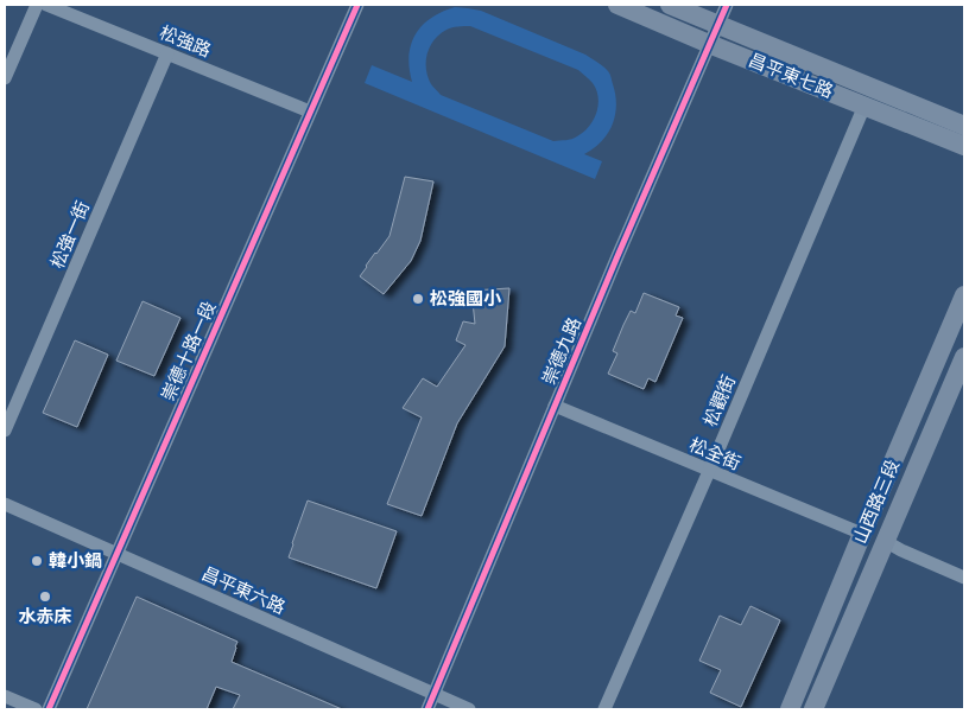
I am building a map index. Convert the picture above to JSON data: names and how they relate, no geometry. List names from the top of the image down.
{
  "streets": {
    "street": [
      "松強路",
      "昌平東七路",
      "松強一街",
      "崇德十路一段",
      "崇德九路",
      "松觀街",
      "松全街",
      "山西路三段",
      "昌平東六路"
    ]
  },
  "crossings": [
    ["松強路", "松強一街"],
    ["松強路", "崇德十路一段"],
    ["昌平東七路", "崇德九路"],
    ["昌平東七路", "松觀街"],
    ["崇德十路一段", "昌平東六路"],
    ["崇德九路", "松全街"],
    ["崇德九路", "昌平東六路"],
    ["松觀街", "松全街"],
    ["松全街", "山西路三段"]
  ],
  "places": ["松強國小", "韓小鍋", "水赤床"]
}
